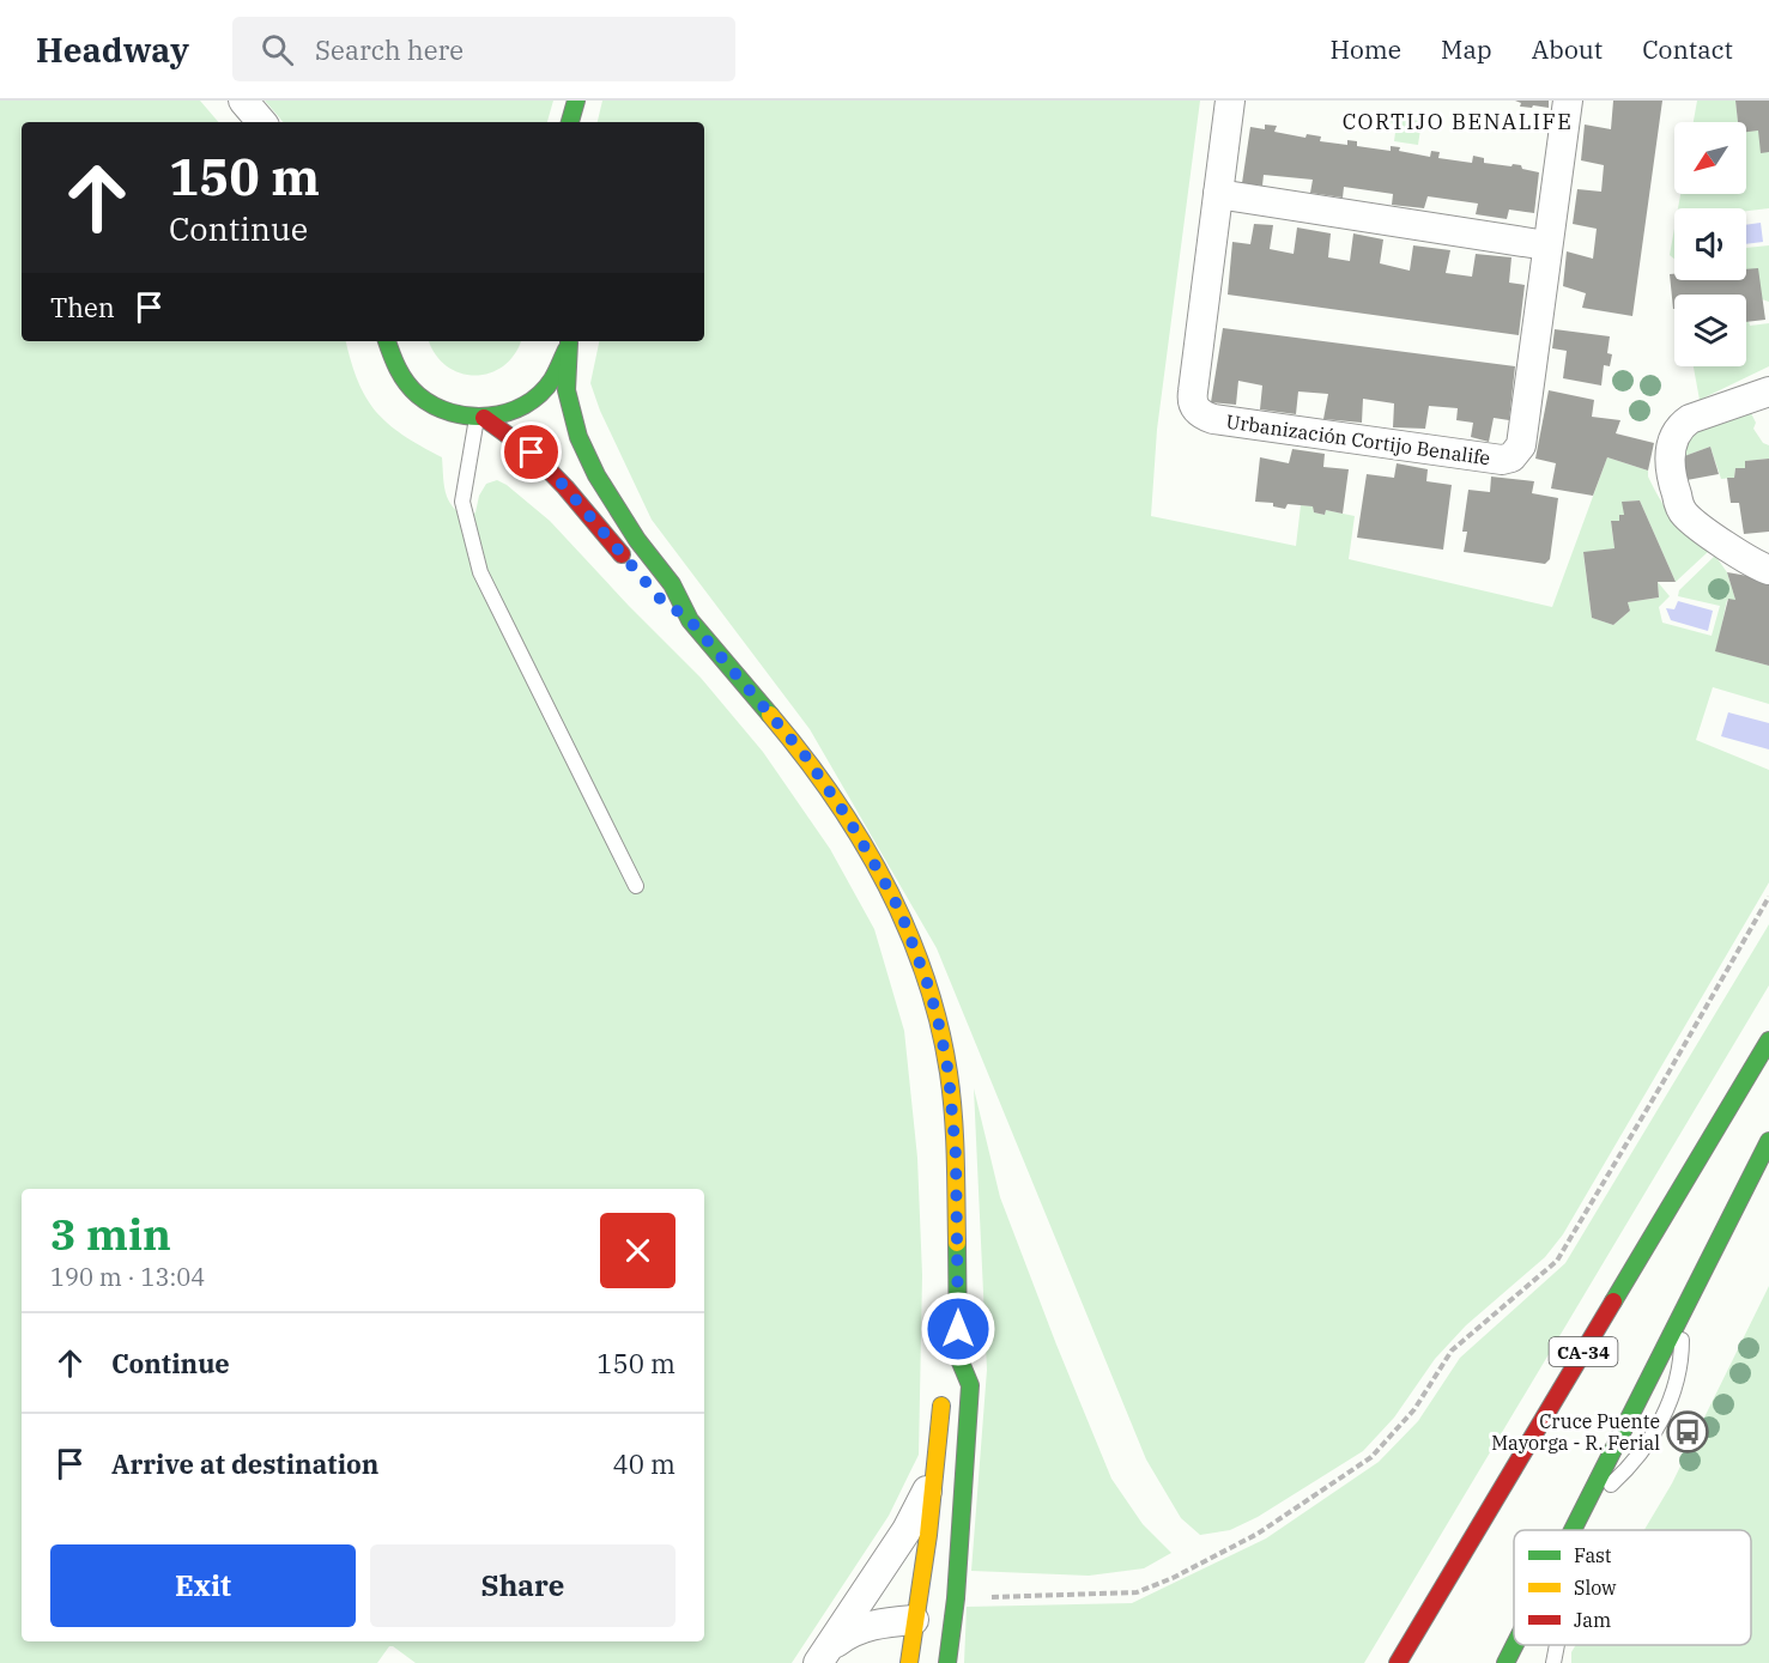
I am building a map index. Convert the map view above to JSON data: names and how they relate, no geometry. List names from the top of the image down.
{
  "streets": {
    "main road": ["CA-34"],
    "street": ["Urbanización Cortijo Benalife"]
  },
  "districts": ["CORTIJO BENALIFE"],
  "places": {
    "bus stop": ["Cruce Puente Mayorga - R. Ferial"]
  },
  "legend": ["Fast", "Slow", "Jam"],
  "north": "bottom left",
  "page": {
    "header": "Headway",
    "search": "Search here",
    "nav": [
      "Home",
      "Map",
      "About",
      "Contact"
    ],
    "turn": ["150 m", "Continue"],
    "then": "Then",
    "heading": ["3 min", "190 m · 13:04"],
    "list": [
      {
        "name": "Continue",
        "value": "150 m"
      },
      {
        "name": "Arrive at destination",
        "value": "40 m"
      }
    ],
    "buttons": ["Exit", "Share"]
  }
}
